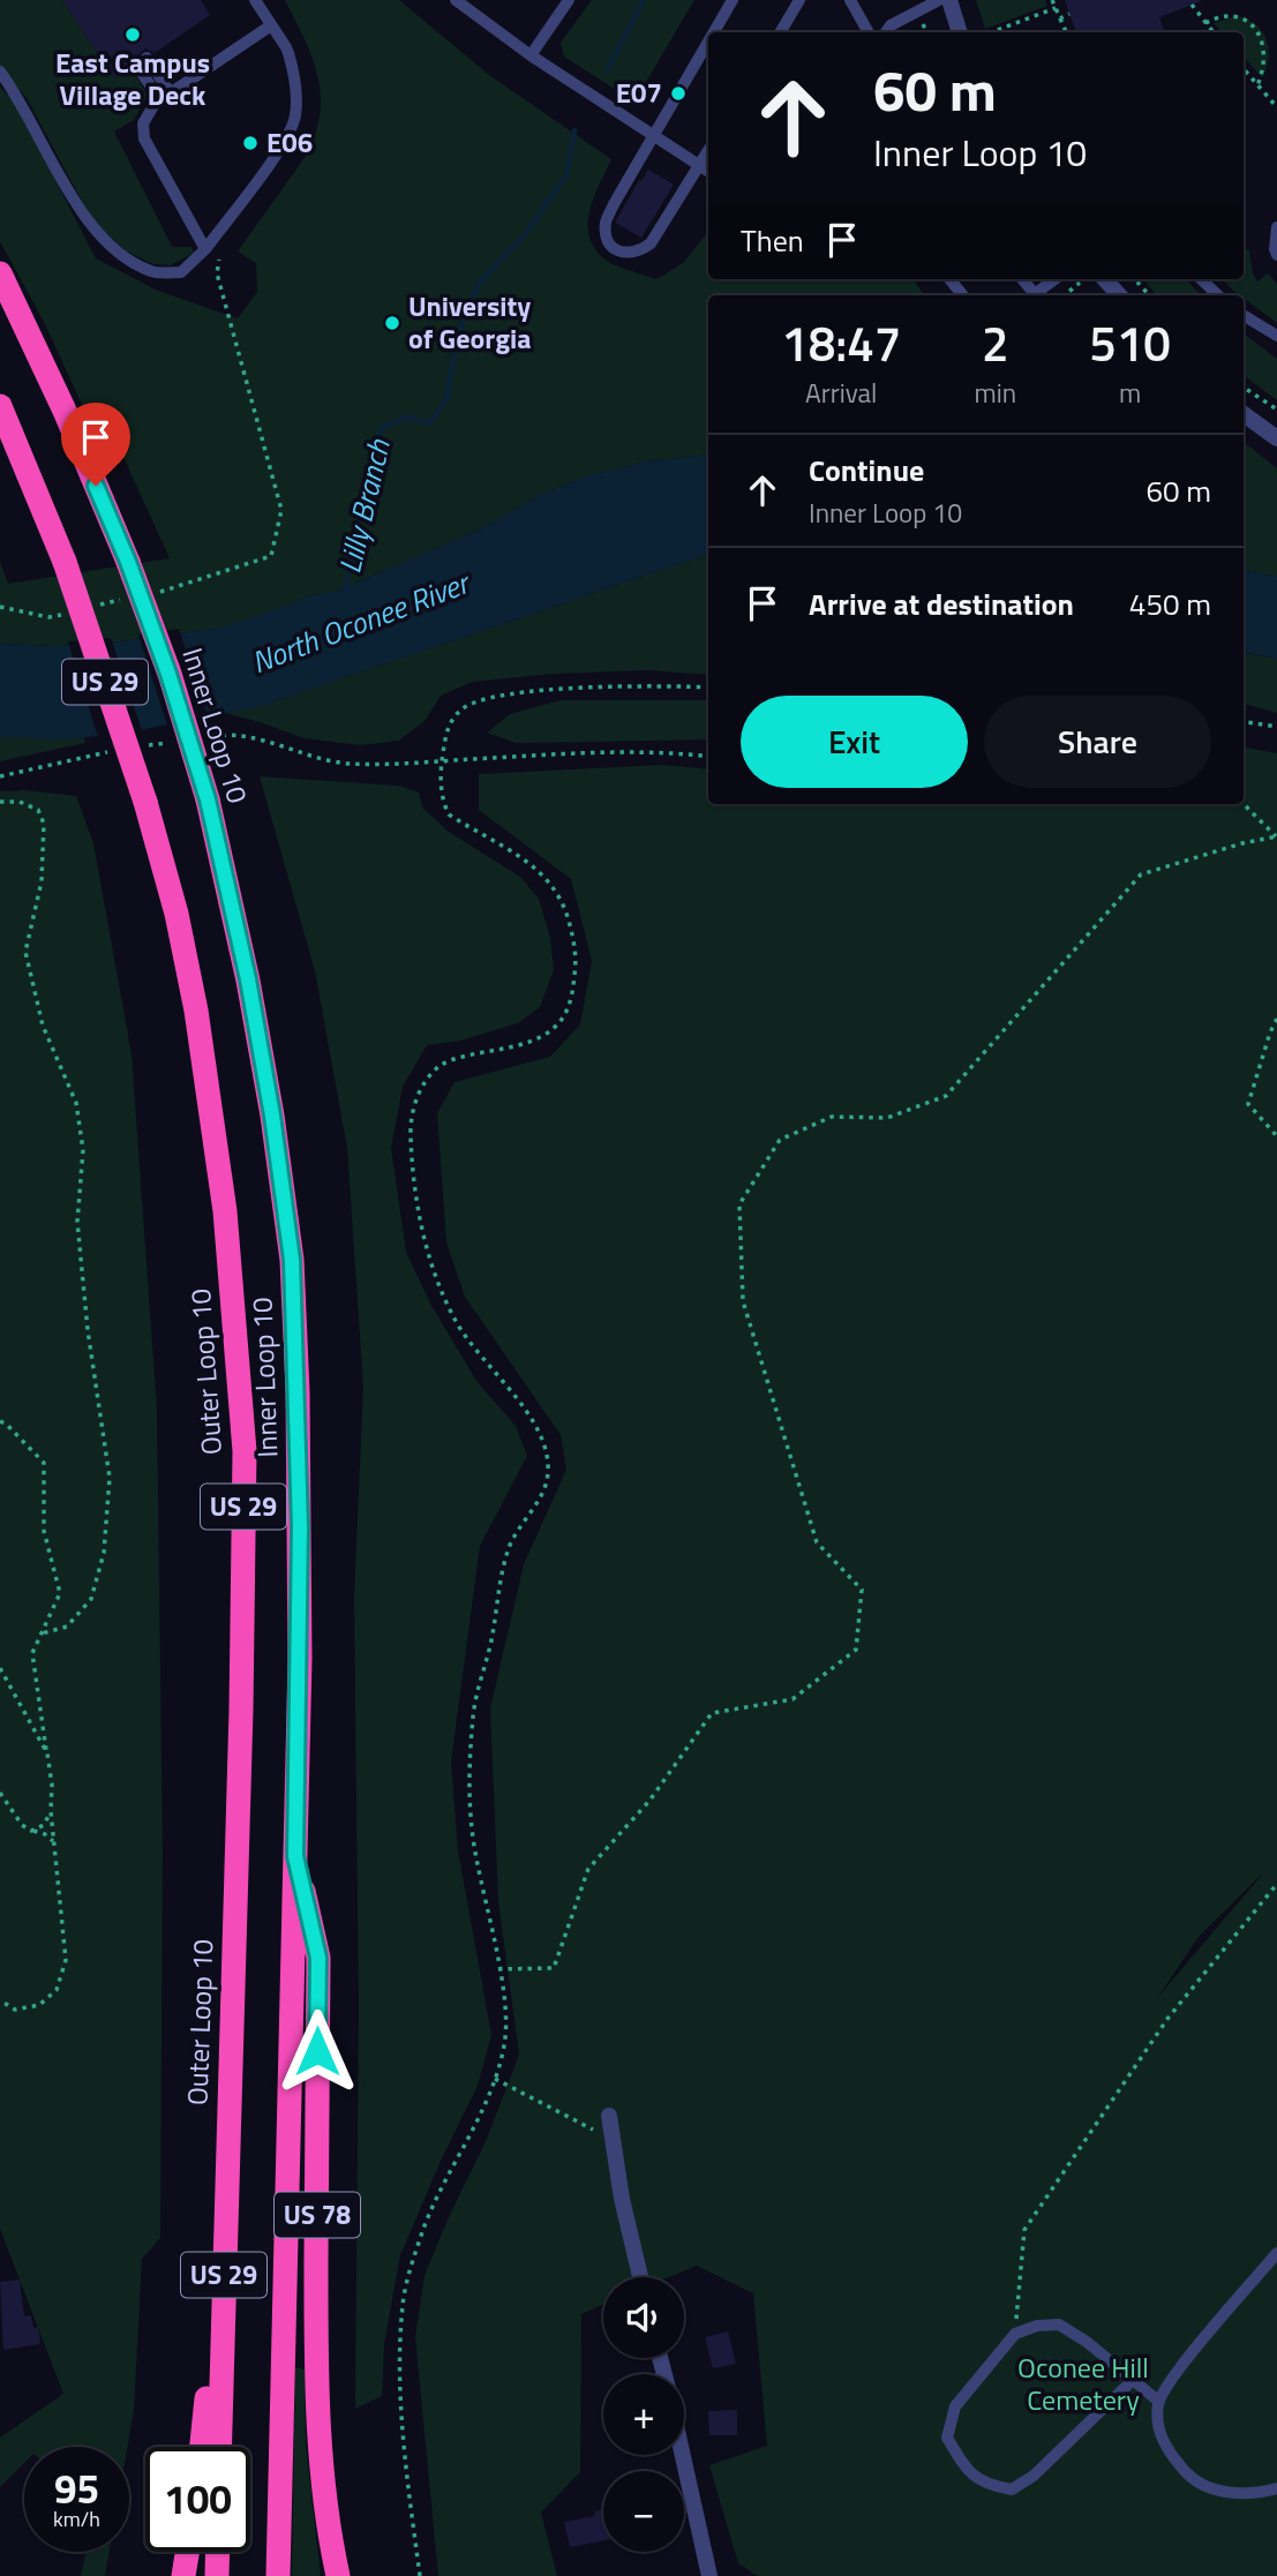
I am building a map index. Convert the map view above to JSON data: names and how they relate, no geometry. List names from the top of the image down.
{
  "streets": {
    "highway": [
      "US 29",
      "Inner Loop 10",
      "Outer Loop 10",
      "US 78"
    ]
  },
  "crossings": [
    ["Inner Loop 10", "US 78"]
  ],
  "water": ["Lilly Branch", "North Oconee River"],
  "parks": ["Oconee Hill Cemetery"],
  "places": [
    "East Campus Village Deck",
    "E07",
    "E06",
    "University of Georgia"
  ],
  "page": {
    "turn": ["60 m", "Inner Loop 10"],
    "then": "Then",
    "eta": [
      "18:47",
      "Arrival",
      "2",
      "min",
      "510",
      "m"
    ],
    "list": [
      {
        "name": "Continue",
        "note": "Inner Loop 10",
        "value": "60 m"
      },
      {
        "name": "Arrive at destination",
        "value": "450 m"
      }
    ],
    "buttons": ["Exit", "Share"],
    "map_buttons": ["+", "−"],
    "speed": "95 km/h",
    "limit": "100"
  }
}
